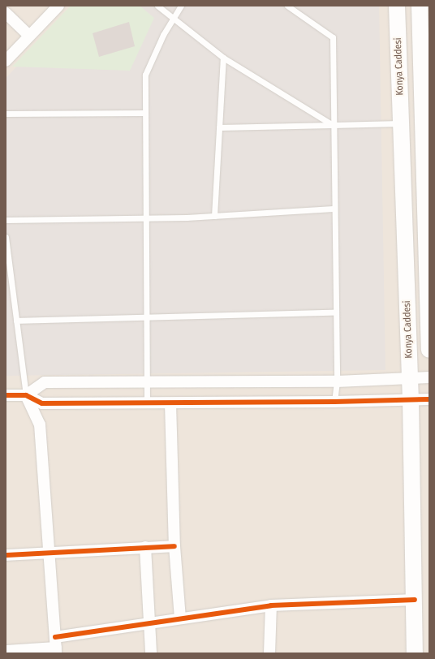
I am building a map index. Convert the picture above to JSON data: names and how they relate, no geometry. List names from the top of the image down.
{
  "streets": {
    "main road": ["Konya Caddesi"]
  }
}
